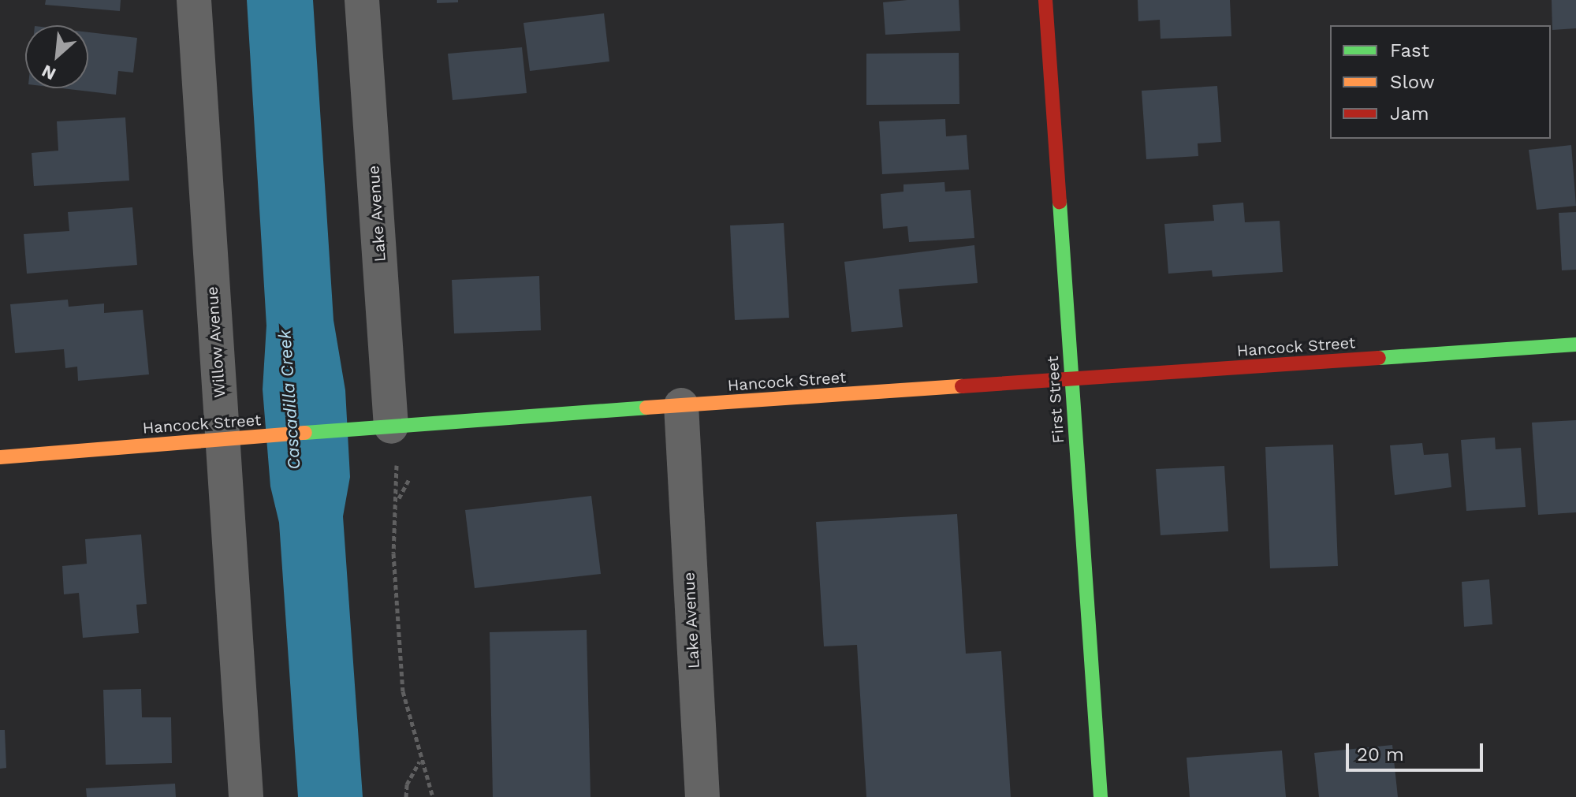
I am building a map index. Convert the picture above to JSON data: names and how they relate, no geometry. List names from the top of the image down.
{
  "streets": {
    "street": [
      "Lake Avenue",
      "Willow Avenue",
      "Hancock Street",
      "First Street"
    ]
  },
  "crossings": [
    ["Lake Avenue", "Hancock Street"],
    ["Willow Avenue", "Hancock Street"],
    ["Hancock Street", "First Street"]
  ],
  "water": ["Cascadilla Creek"],
  "legend": ["Fast", "Slow", "Jam"],
  "scale_bar": "20 m",
  "north": "bottom left"
}
